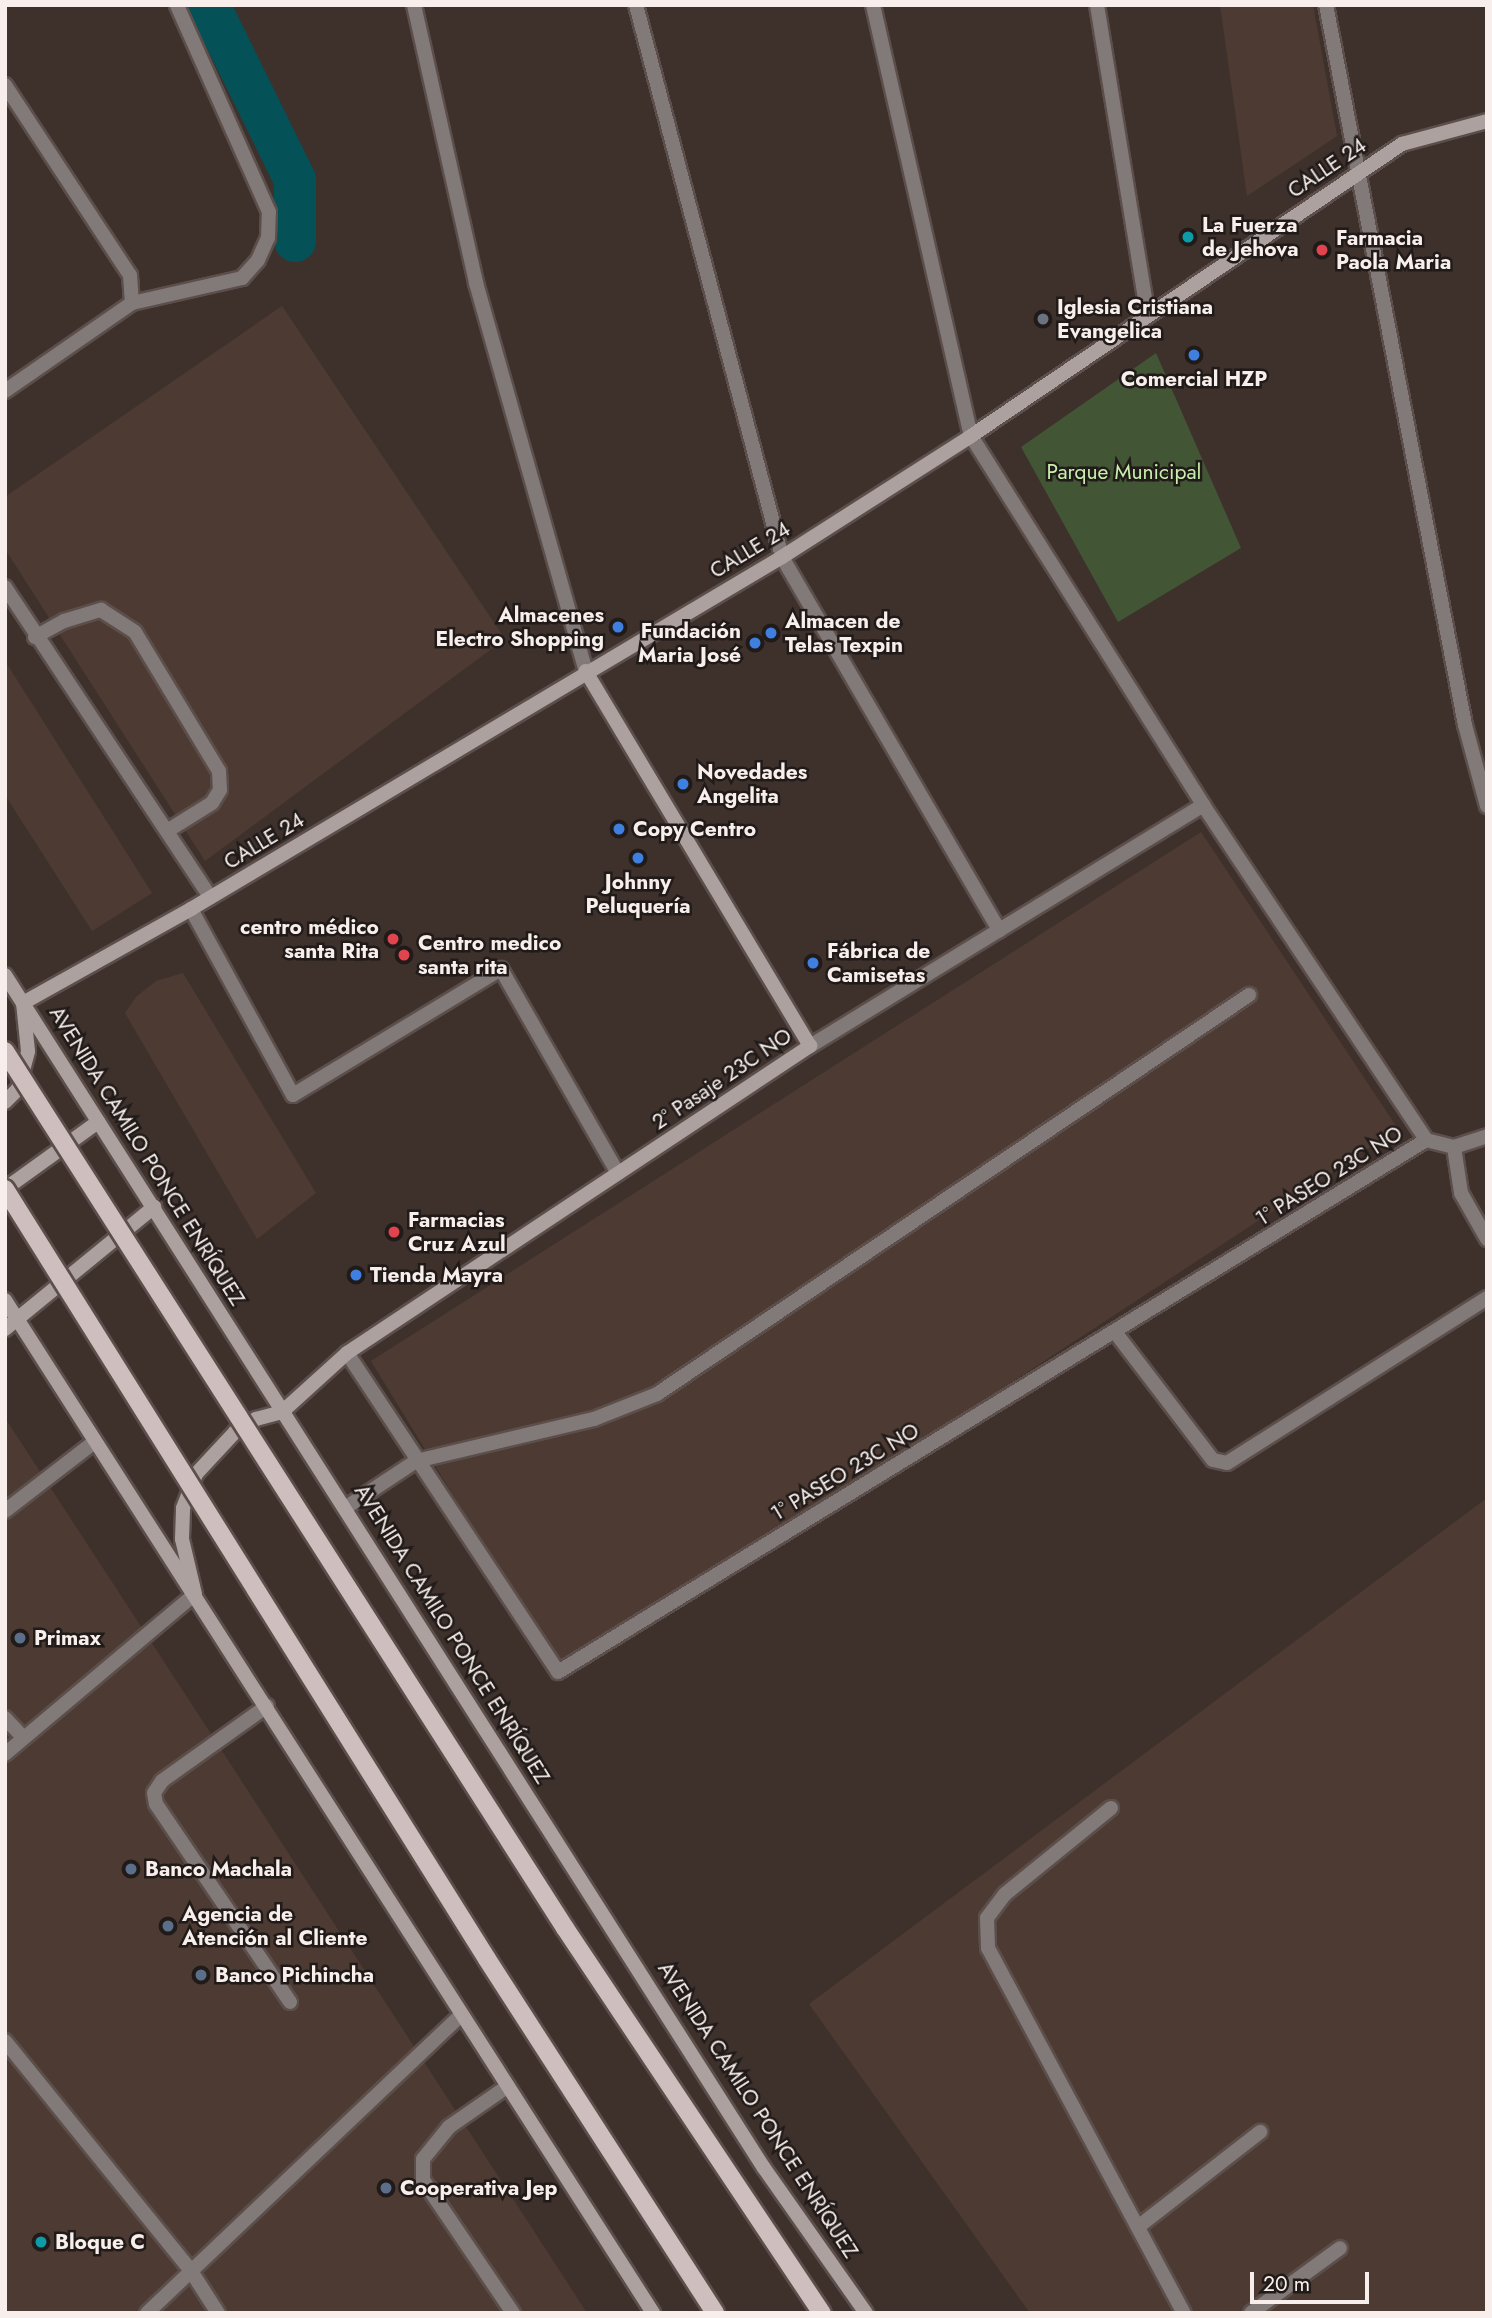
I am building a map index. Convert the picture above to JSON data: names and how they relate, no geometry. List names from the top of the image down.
{
  "streets": {
    "main road": ["CALLE 24", "2º Pasaje 23C NO", "AVENIDA CAMILO PONCE ENRÍQUEZ"],
    "street": ["1° PASEO 23C NO"]
  },
  "crossings": [
    ["CALLE 24", "AVENIDA CAMILO PONCE ENRÍQUEZ"],
    ["2º Pasaje 23C NO", "AVENIDA CAMILO PONCE ENRÍQUEZ"],
    ["2º Pasaje 23C NO", "1° PASEO 23C NO"]
  ],
  "parks": ["Parque Municipal"],
  "places": [
    "La Fuerza de Jehova",
    "Farmacia Paola Maria",
    "Iglesia Cristiana Evangelica",
    "Comercial HZP",
    "Almacenes Electro Shopping",
    "Almacen de Telas Texpin",
    "Fundación Maria José",
    "Novedades Angelita",
    "Copy Centro",
    "Johnny Peluquería",
    "centro médico santa Rita",
    "Centro medico santa rita",
    "Fábrica de Camisetas",
    "Farmacias Cruz Azul",
    "Tienda Mayra",
    "Primax",
    "Banco Machala",
    "Agencia de Atención al Cliente",
    "Banco Pichincha",
    "Cooperativa Jep",
    "Bloque C"
  ],
  "scale_bar": "20 m"
}
